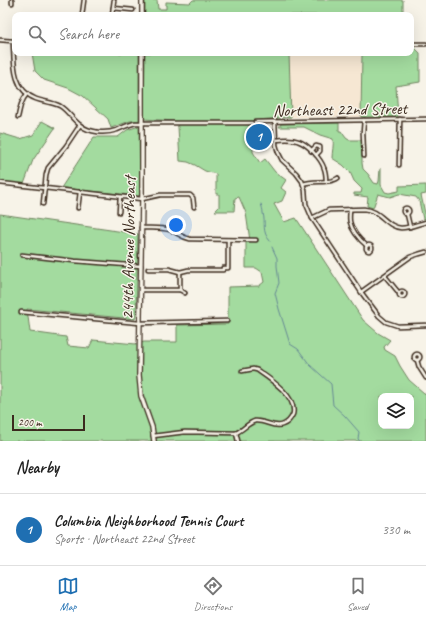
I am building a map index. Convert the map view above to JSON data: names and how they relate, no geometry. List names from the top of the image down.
{
  "streets": {
    "street": ["Northeast 22nd Street", "244th Avenue Northeast"]
  },
  "crossings": [
    ["Northeast 22nd Street", "244th Avenue Northeast"]
  ],
  "scale_bar": "200 m",
  "page": {
    "search": "Search here",
    "pins": "1",
    "scale": "200 m",
    "heading": "Nearby",
    "list": [
      {
        "mark": "1",
        "name": "Columbia Neighborhood Tennis Court",
        "note": "Sports · Northeast 22nd Street",
        "value": "330 m"
      }
    ],
    "nav": ["Map", "Directions", "Saved"]
  }
}
